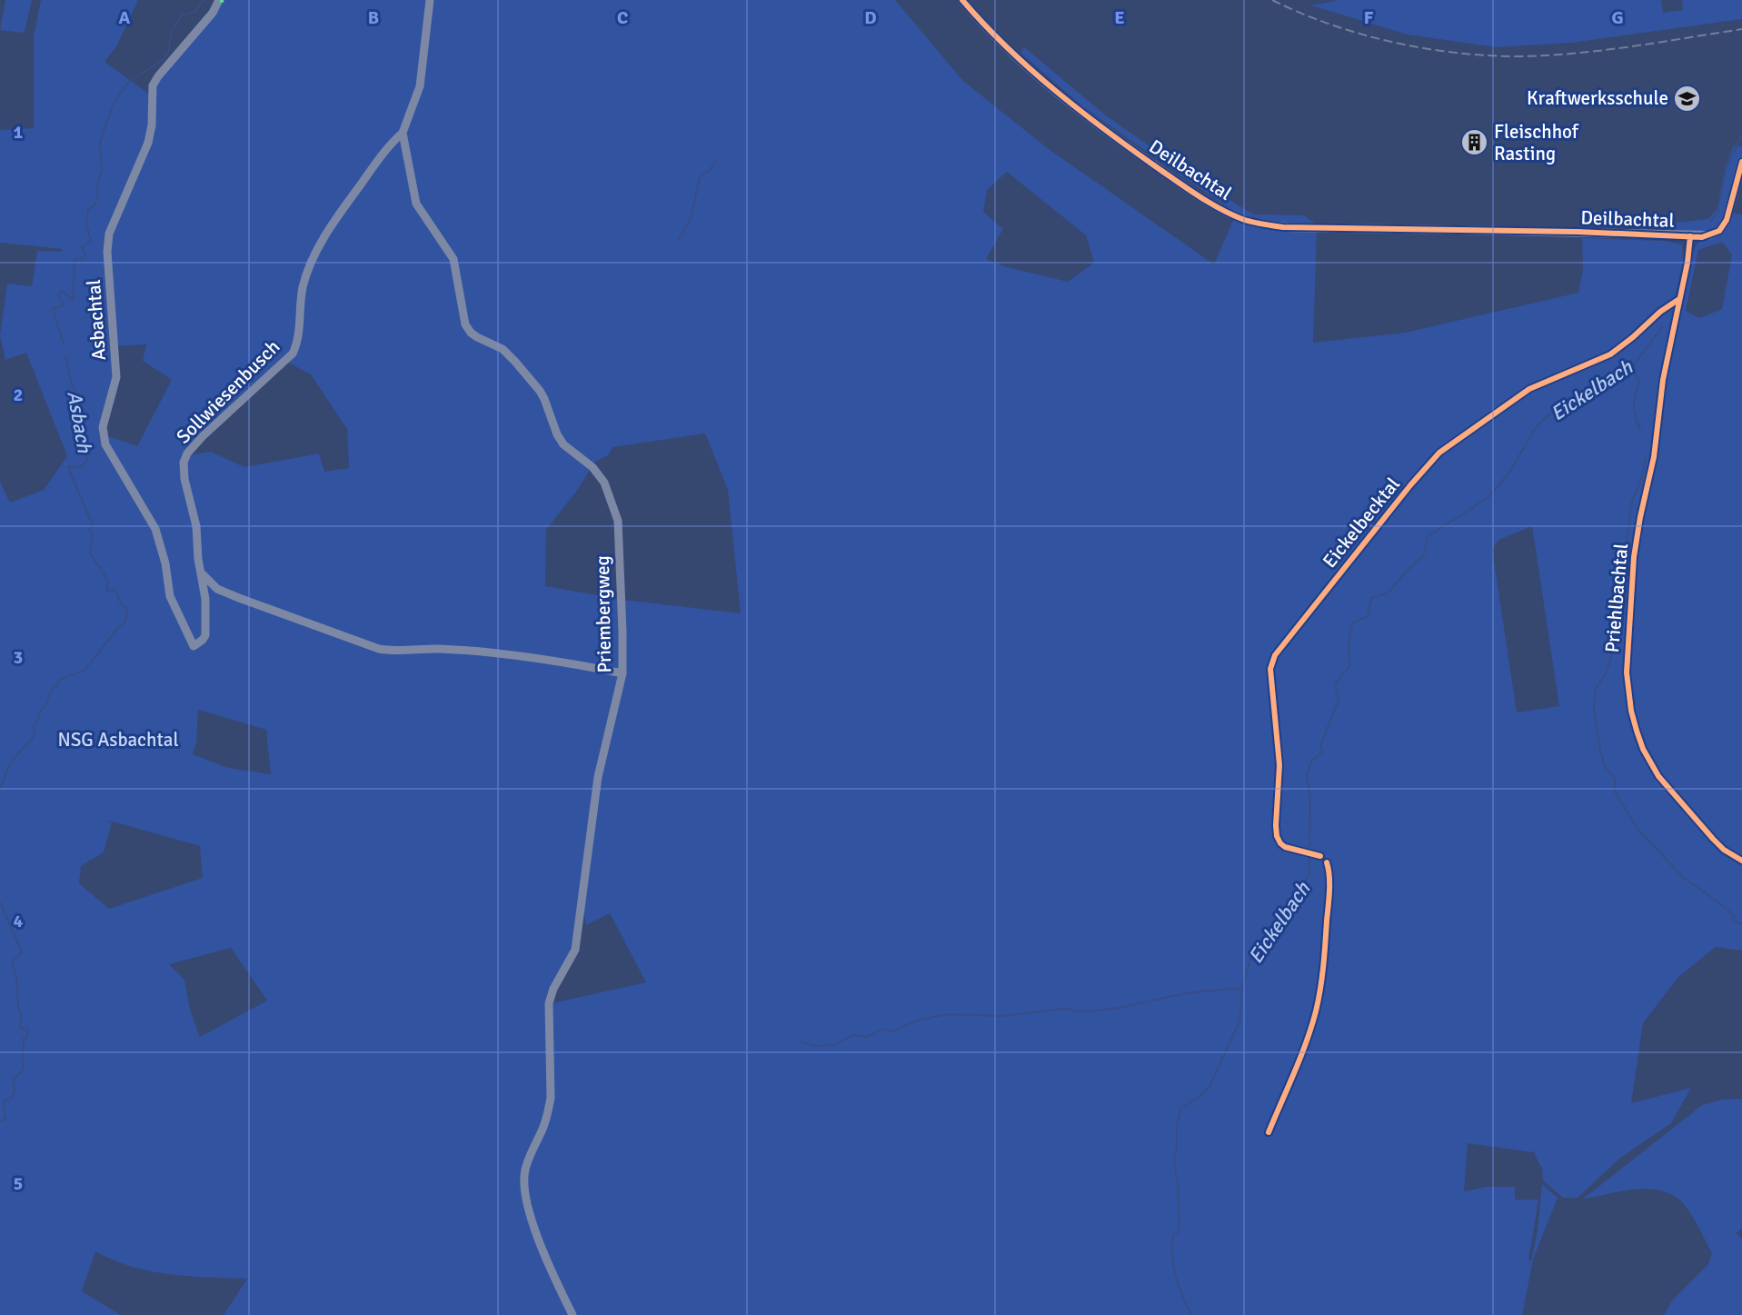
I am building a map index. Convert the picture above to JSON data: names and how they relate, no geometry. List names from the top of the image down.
{
  "streets": {
    "street": [
      "Deilbachtal",
      "Asbachtal",
      "Sollwiesenbusch",
      "Eickelbecktal",
      "Priehlbachtal",
      "Priembergweg"
    ]
  },
  "crossings": [
    ["Deilbachtal", "Priehlbachtal"],
    ["Asbachtal", "Sollwiesenbusch"],
    ["Sollwiesenbusch", "Priembergweg"],
    ["Eickelbecktal", "Priehlbachtal"]
  ],
  "water": ["Eickelbach", "Asbach"],
  "parks": ["NSG Asbachtal"],
  "places": {
    "school or university": ["Kraftwerksschule"],
    "building": ["Fleischhof Rasting"]
  },
  "grid": {
    "columns": [
      "A",
      "B",
      "C",
      "D",
      "E",
      "F",
      "G"
    ],
    "rows": [
      "1",
      "2",
      "3",
      "4",
      "5"
    ]
  }
}
